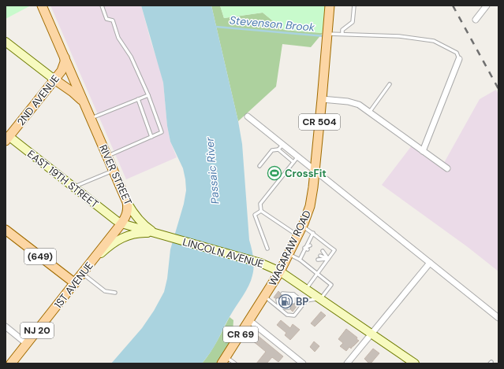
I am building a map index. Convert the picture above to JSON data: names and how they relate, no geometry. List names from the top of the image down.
{
  "streets": {
    "main road": [
      "2ND AVENUE",
      "CR 504",
      "RIVER STREET",
      "EAST 19TH STREET",
      "WAGARAW ROAD",
      "LINCOLN AVENUE",
      "(649)",
      "1ST AVENUE",
      "NJ 20",
      "CR 69"
    ]
  },
  "crossings": [
    ["2ND AVENUE", "RIVER STREET"],
    ["2ND AVENUE", "EAST 19TH STREET"],
    ["RIVER STREET", "EAST 19TH STREET"],
    ["RIVER STREET", "LINCOLN AVENUE"],
    ["RIVER STREET", "1ST AVENUE"],
    ["EAST 19TH STREET", "LINCOLN AVENUE"],
    ["EAST 19TH STREET", "1ST AVENUE"],
    ["WAGARAW ROAD", "LINCOLN AVENUE"],
    ["(649)", "1ST AVENUE"]
  ],
  "water": ["Stevenson Brook", "Passaic River"],
  "places": {
    "sports": ["CrossFit"],
    "fuel station": ["BP"]
  }
}
